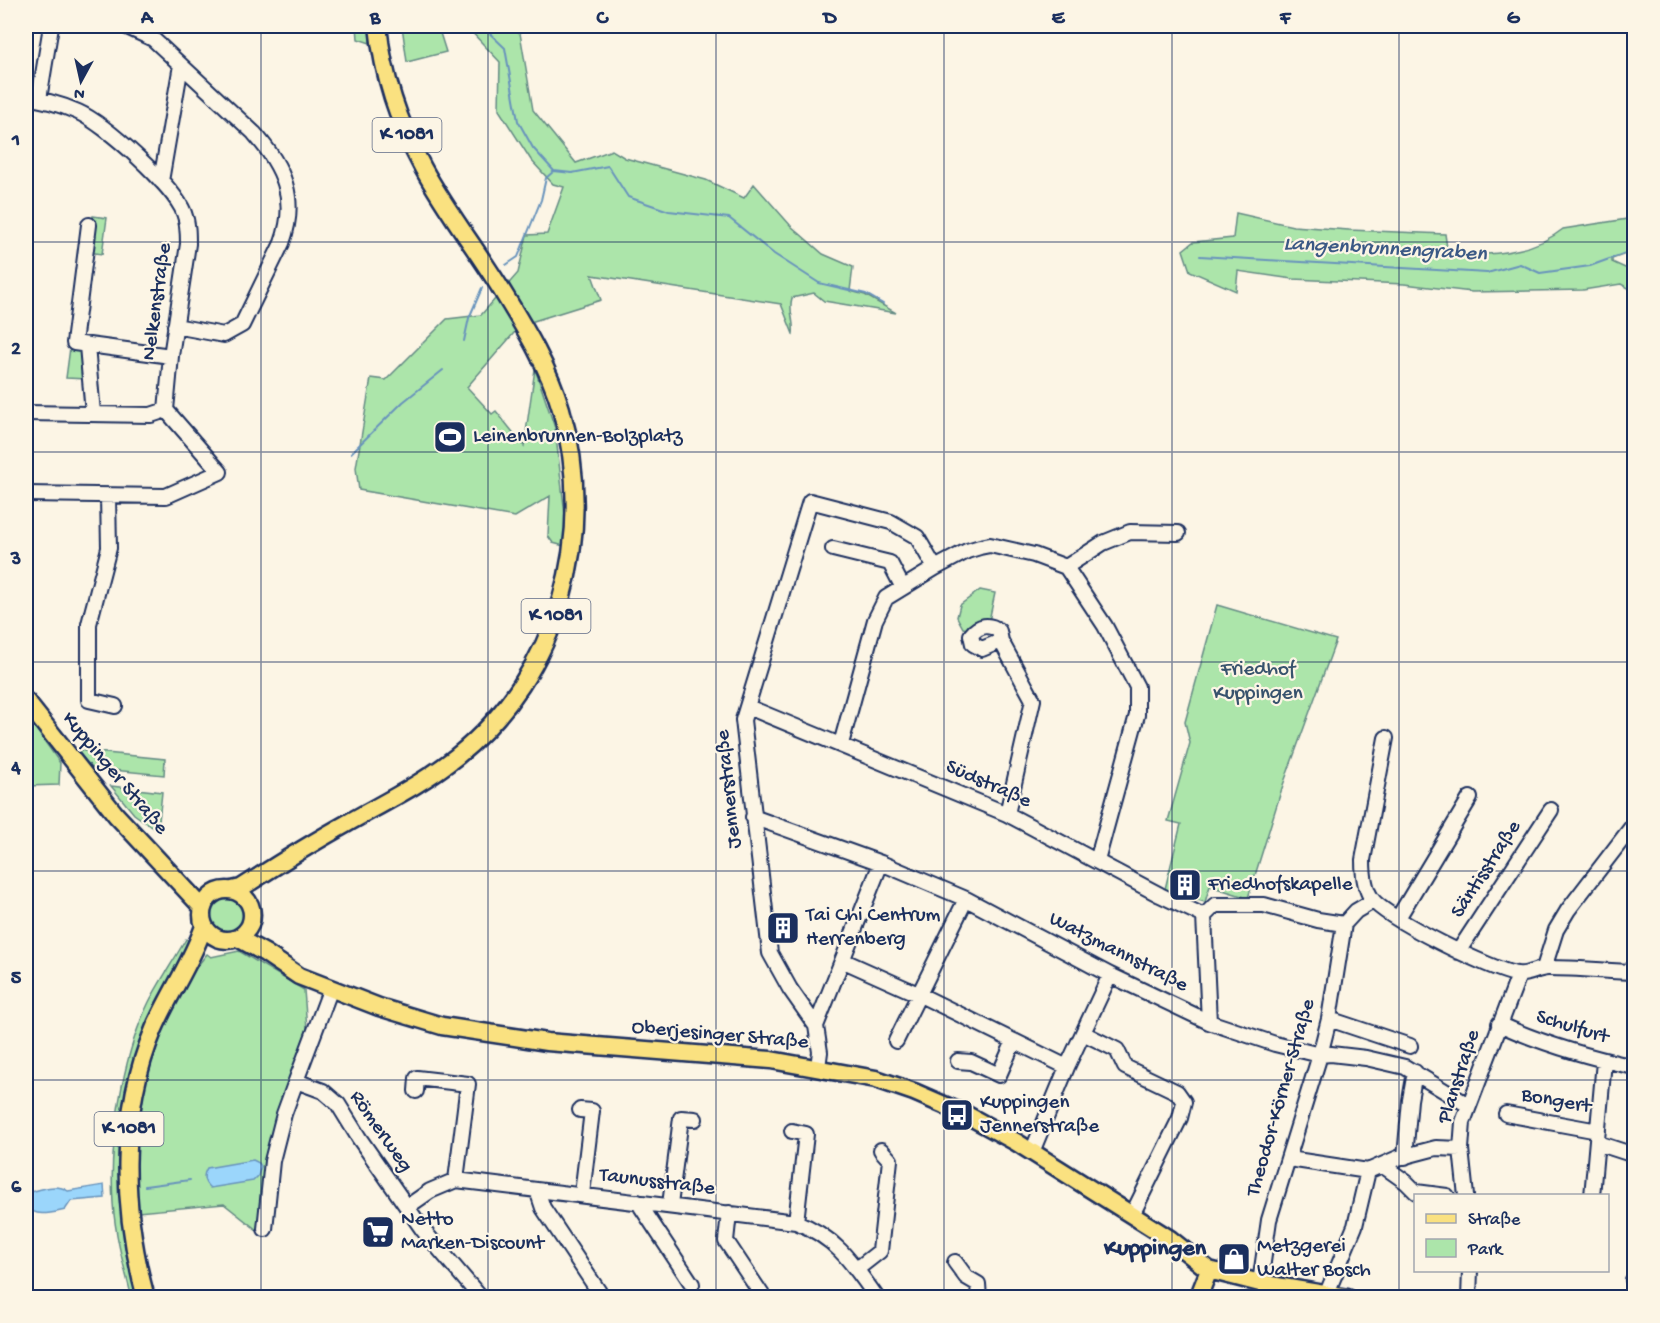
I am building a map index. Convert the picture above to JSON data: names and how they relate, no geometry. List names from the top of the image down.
{
  "streets": {
    "main road": ["K 1081", "Kuppinger Straße", "Oberjesinger Straße"],
    "street": [
      "Nelkenstraße",
      "Südstraße",
      "Jennerstraße",
      "Säntisstraße",
      "Watzmannstraße",
      "Schulfurt",
      "Planstraße",
      "Theodor-Körner-Straße",
      "Bongert",
      "Römerweg",
      "Taunusstraße"
    ]
  },
  "crossings": [
    ["K 1081", "Kuppinger Straße"],
    ["Südstraße", "Jennerstraße"],
    ["Jennerstraße", "Watzmannstraße"],
    ["Jennerstraße", "Oberjesinger Straße"],
    ["Watzmannstraße", "Planstraße"],
    ["Watzmannstraße", "Theodor-Körner-Straße"],
    ["Schulfurt", "Planstraße"]
  ],
  "districts": ["Kuppingen"],
  "water": ["Langenbrunnengraben"],
  "parks": ["Friedhof Kuppingen"],
  "places": {
    "sports": ["Leinenbrunnen-Bolzplatz"],
    "building": ["Friedhofskapelle", "Tai Chi Centrum Herrenberg"],
    "bus stop": ["Kuppingen Jennerstraße"],
    "supermarket": ["Netto Marken-Discount"],
    "shop": ["Metzgerei Walter Bosch"]
  },
  "legend": ["Straße", "Park"],
  "north": "bottom",
  "grid": {
    "columns": [
      "A",
      "B",
      "C",
      "D",
      "E",
      "F",
      "G"
    ],
    "rows": [
      "1",
      "2",
      "3",
      "4",
      "5",
      "6"
    ]
  }
}
